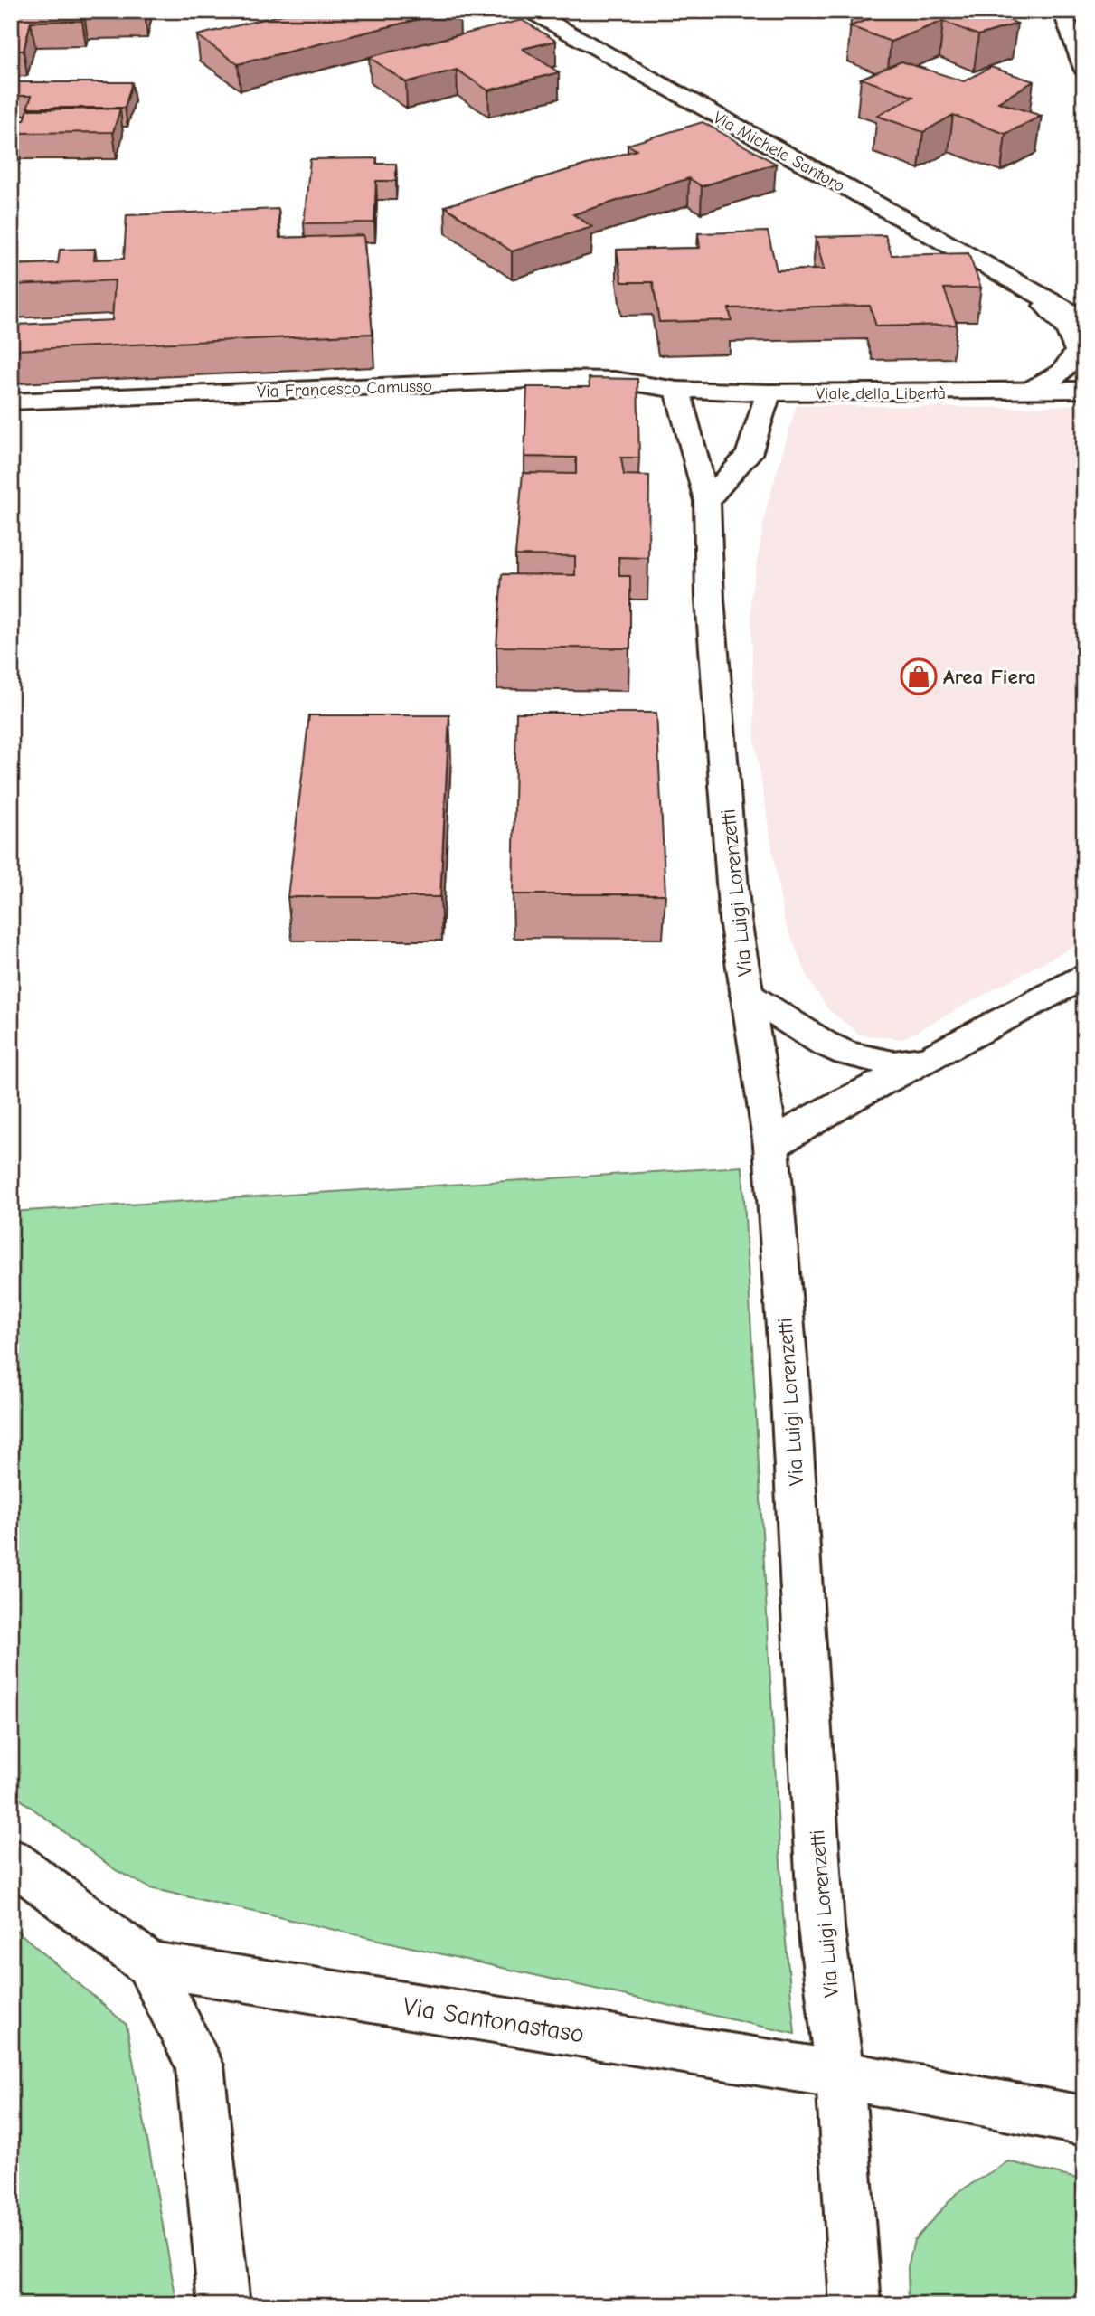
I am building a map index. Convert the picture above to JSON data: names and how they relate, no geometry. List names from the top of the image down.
{
  "streets": {
    "street": [
      "Via Michele Santoro",
      "Via Francesco Camusso",
      "Viale della Libertà",
      "Via Luigi Lorenzetti",
      "Via Santonastaso"
    ]
  },
  "crossings": [
    ["Via Michele Santoro", "Viale della Libertà"],
    ["Via Francesco Camusso", "Viale della Libertà"],
    ["Via Francesco Camusso", "Via Luigi Lorenzetti"],
    ["Viale della Libertà", "Via Luigi Lorenzetti"],
    ["Via Luigi Lorenzetti", "Via Santonastaso"]
  ],
  "places": {
    "shop": ["Area Fiera"]
  }
}
